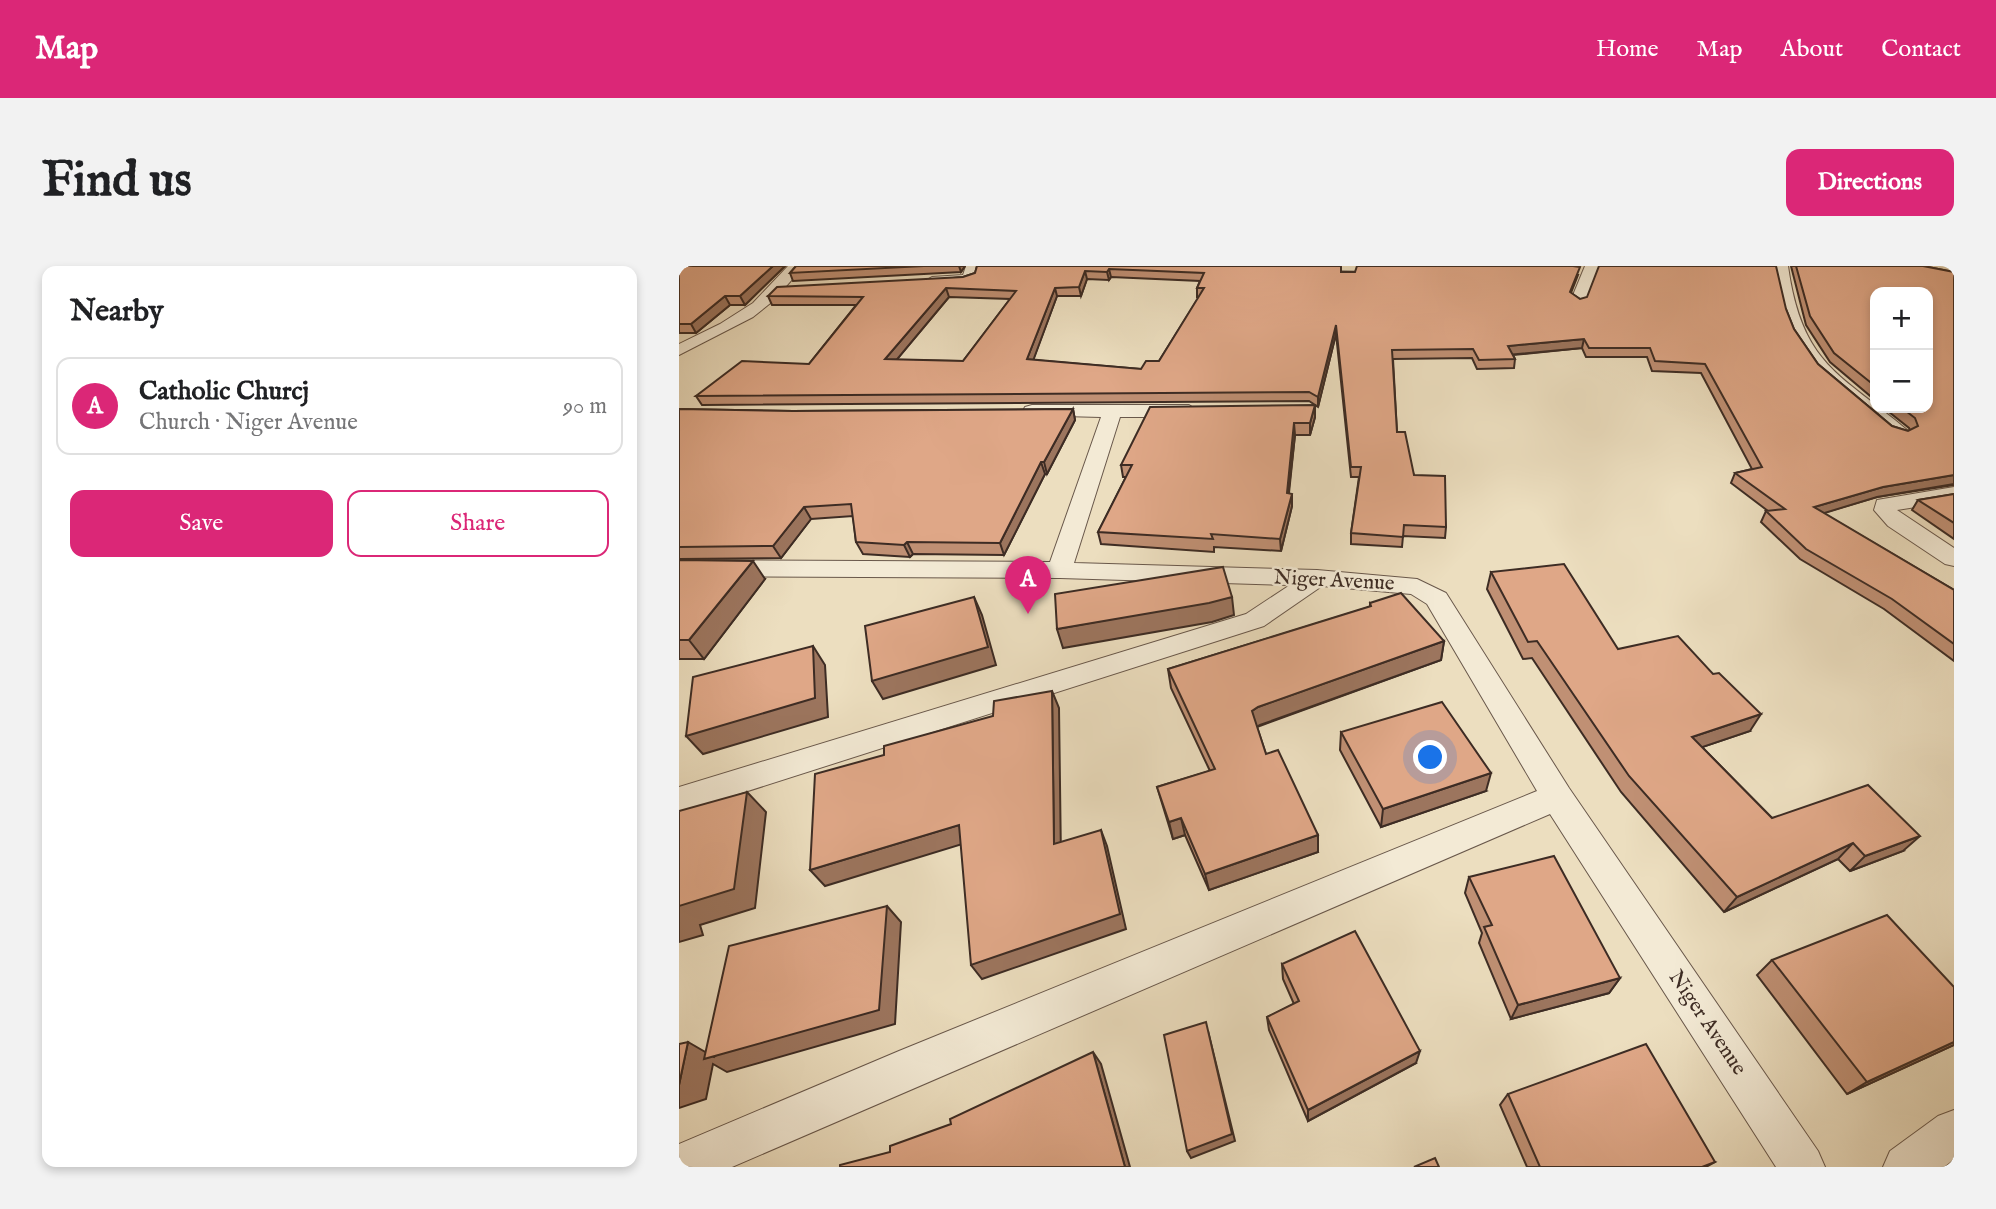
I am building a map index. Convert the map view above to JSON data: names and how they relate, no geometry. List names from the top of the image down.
{
  "streets": {
    "street": ["Niger Avenue"]
  },
  "page": {
    "header": "Map",
    "nav": [
      "Home",
      "Map",
      "About",
      "Contact"
    ],
    "buttons": [
      "Directions",
      ["Save", "Share"]
    ],
    "title": "Find us",
    "heading": "Nearby",
    "map_buttons": ["+", "−"],
    "list": [
      {
        "mark": "A",
        "name": "Catholic Churcj",
        "note": "Church · Niger Avenue",
        "value": "90 m"
      }
    ],
    "pins": "A"
  }
}
